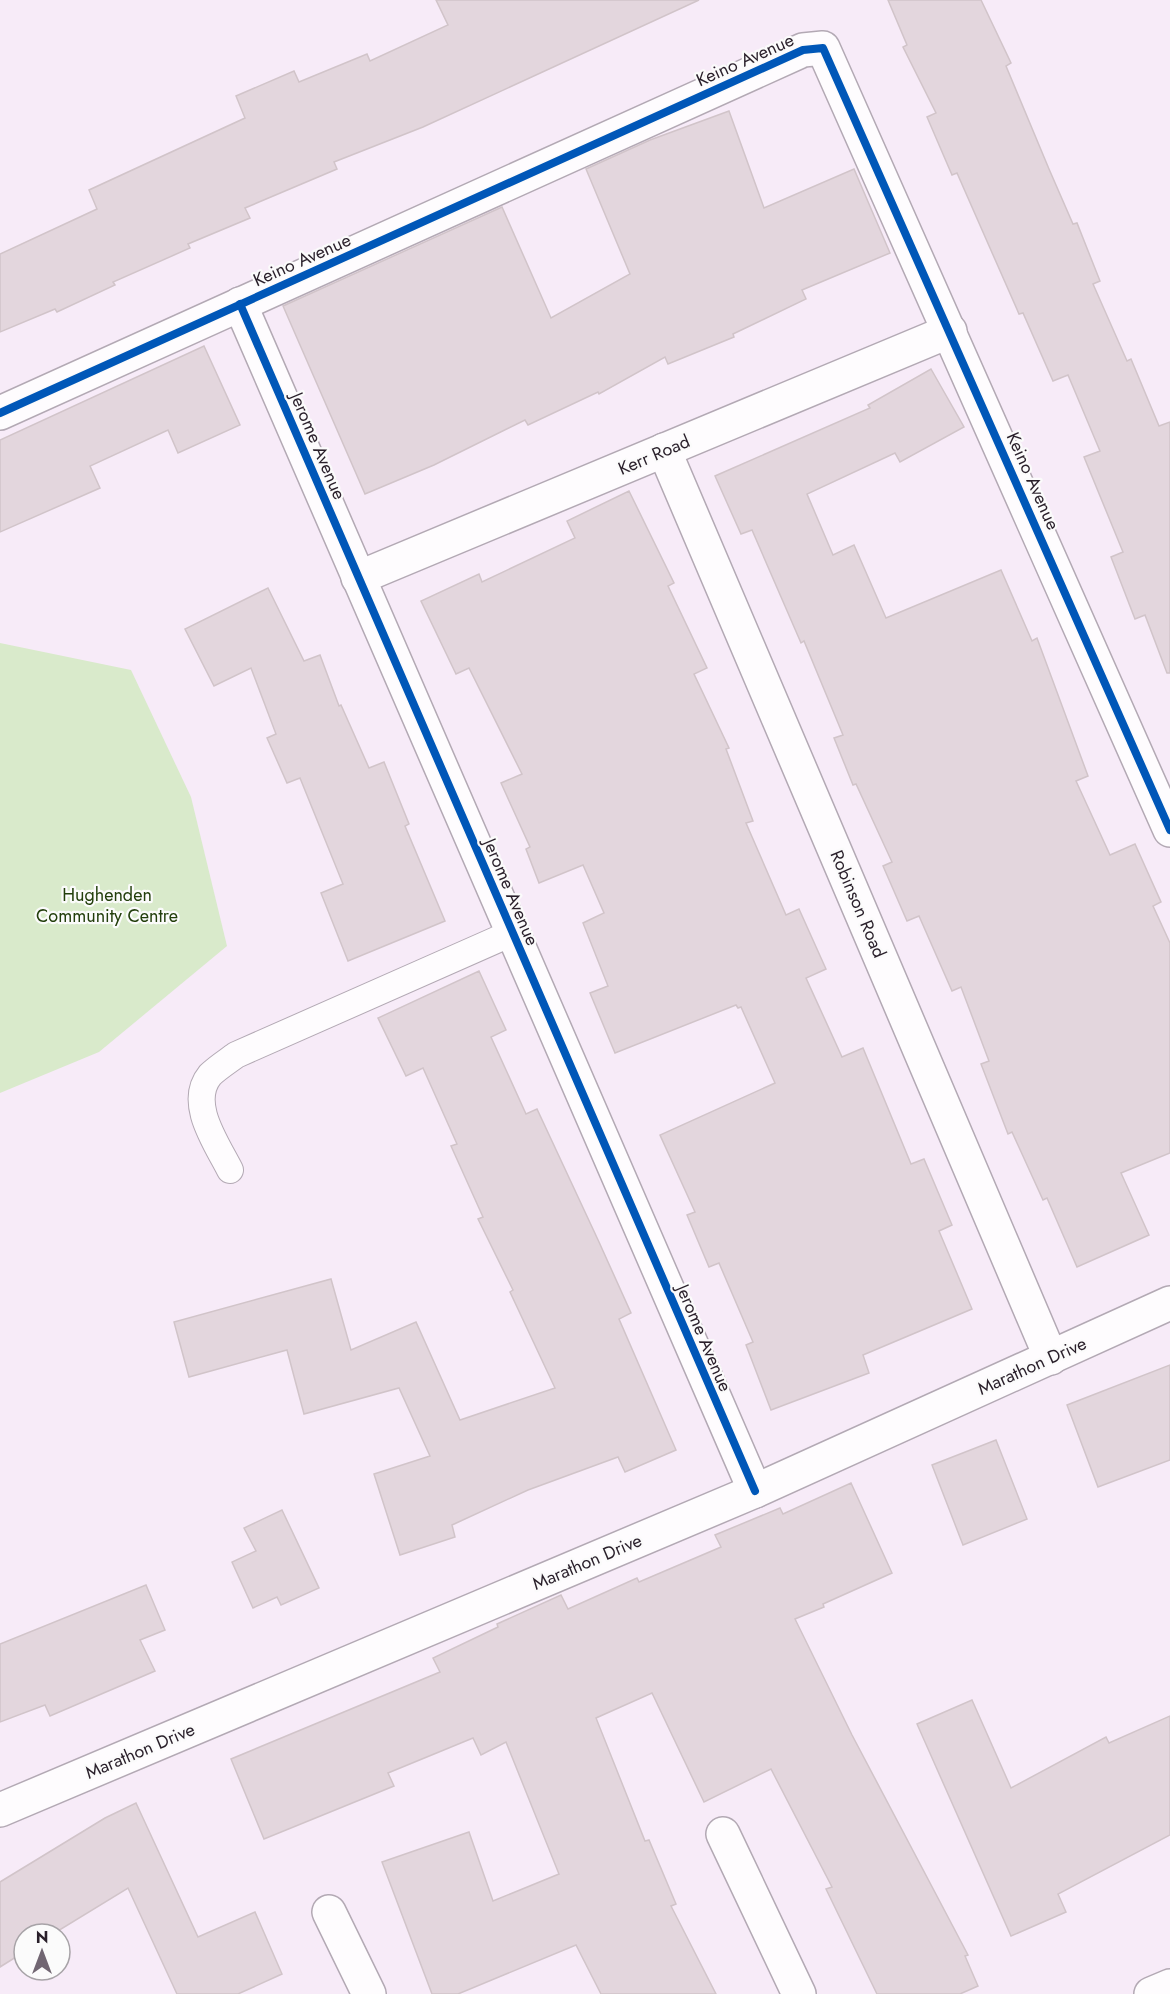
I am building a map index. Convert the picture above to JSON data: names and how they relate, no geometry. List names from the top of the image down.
{
  "streets": {
    "street": [
      "Keino Avenue",
      "Jerome Avenue",
      "Kerr Road",
      "Robinson Road",
      "Marathon Drive"
    ]
  },
  "crossings": [
    ["Keino Avenue", "Jerome Avenue"],
    ["Keino Avenue", "Kerr Road"],
    ["Jerome Avenue", "Kerr Road"],
    ["Jerome Avenue", "Marathon Drive"],
    ["Kerr Road", "Robinson Road"],
    ["Robinson Road", "Marathon Drive"]
  ],
  "parks": ["Hughenden Community Centre"],
  "north": "top"
}
